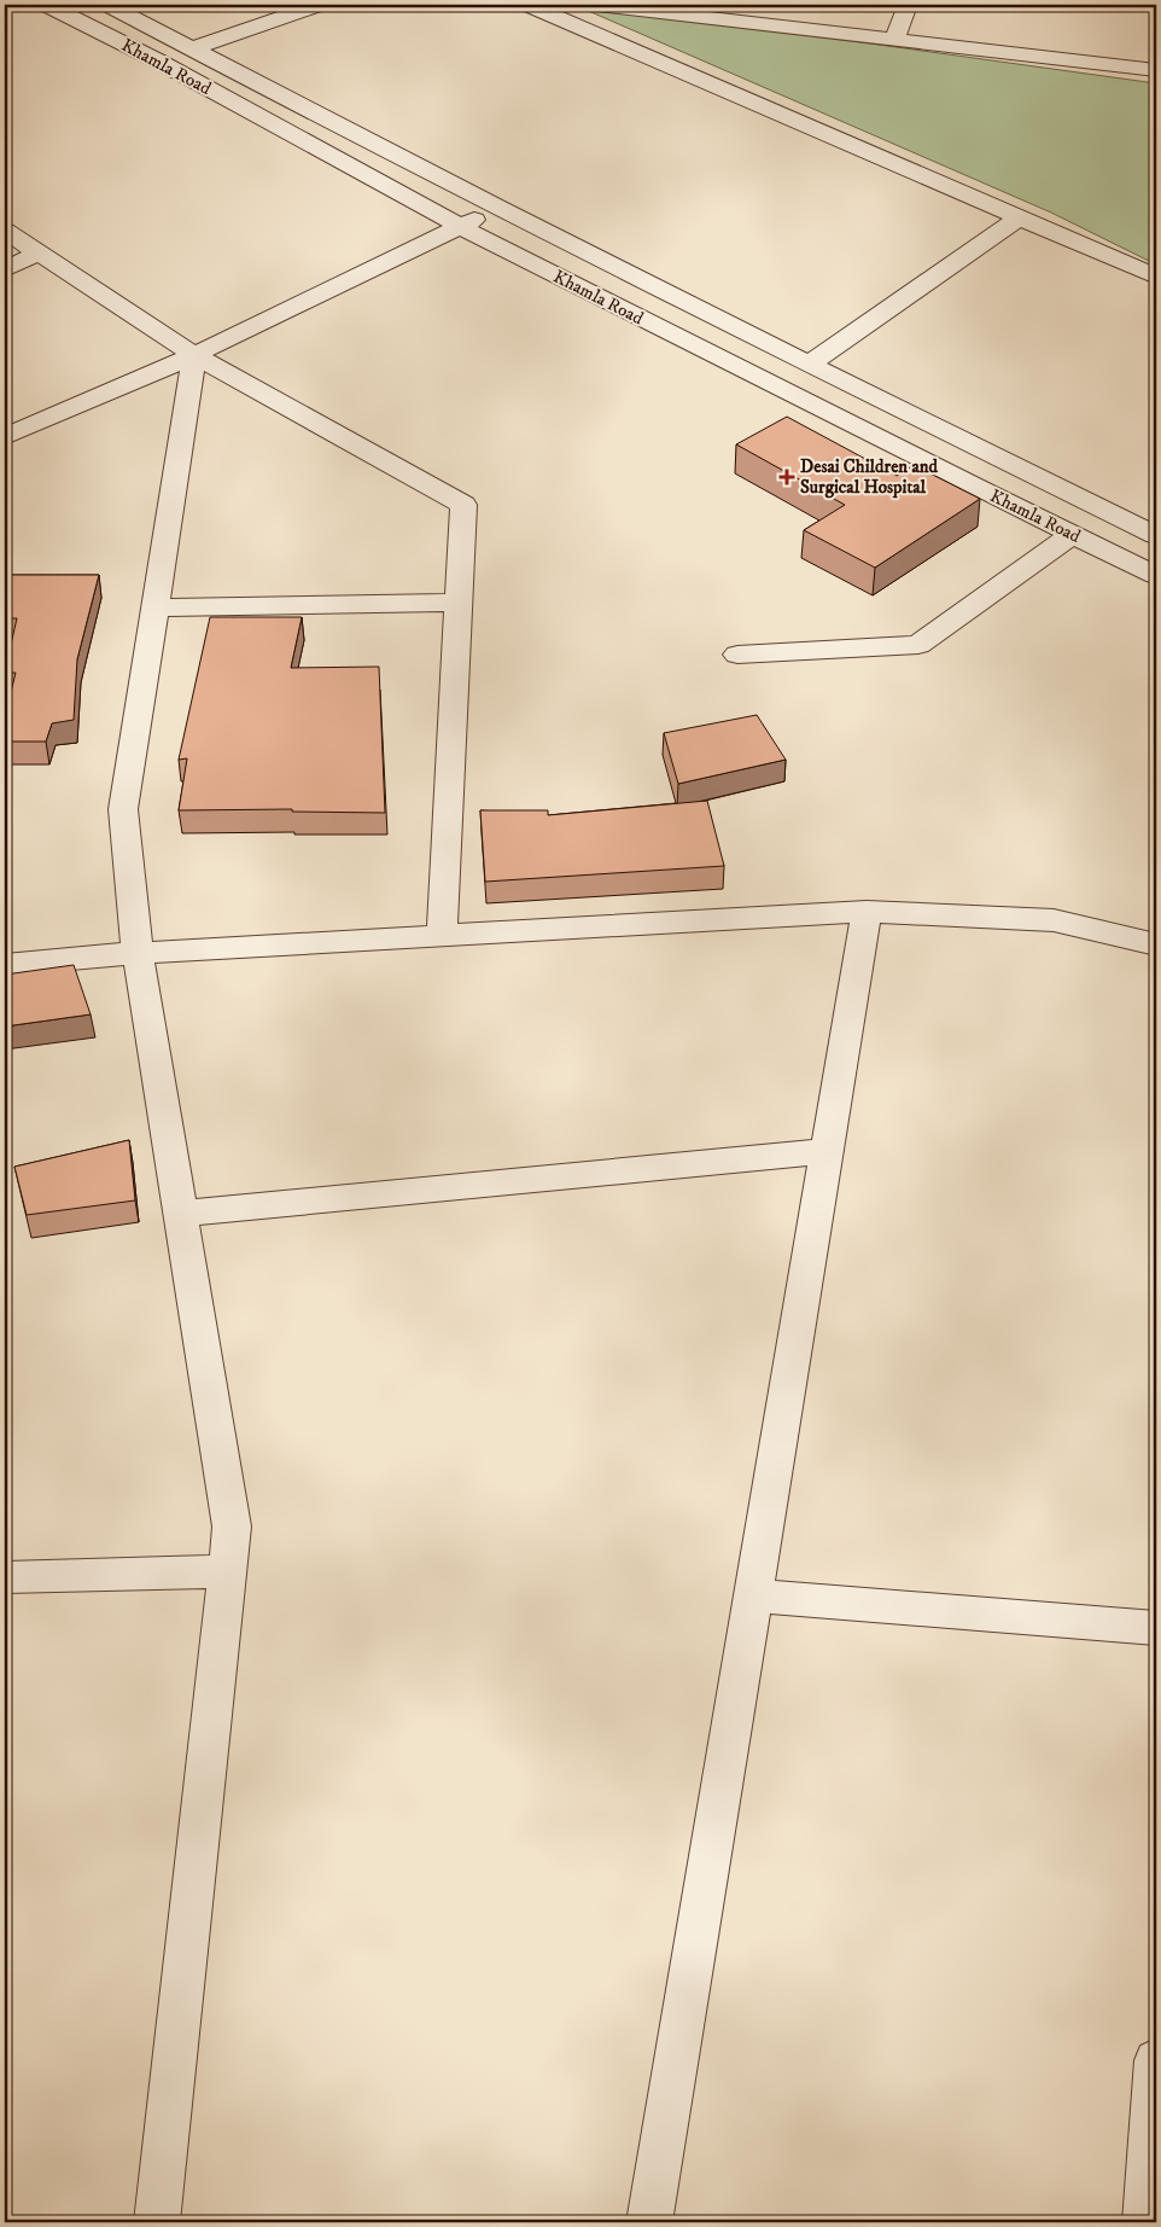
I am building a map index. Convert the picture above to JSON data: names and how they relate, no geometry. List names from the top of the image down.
{
  "streets": {
    "street": ["Khamla Road"]
  },
  "places": {
    "health": ["Desai Children and Surgical Hospital"]
  }
}
